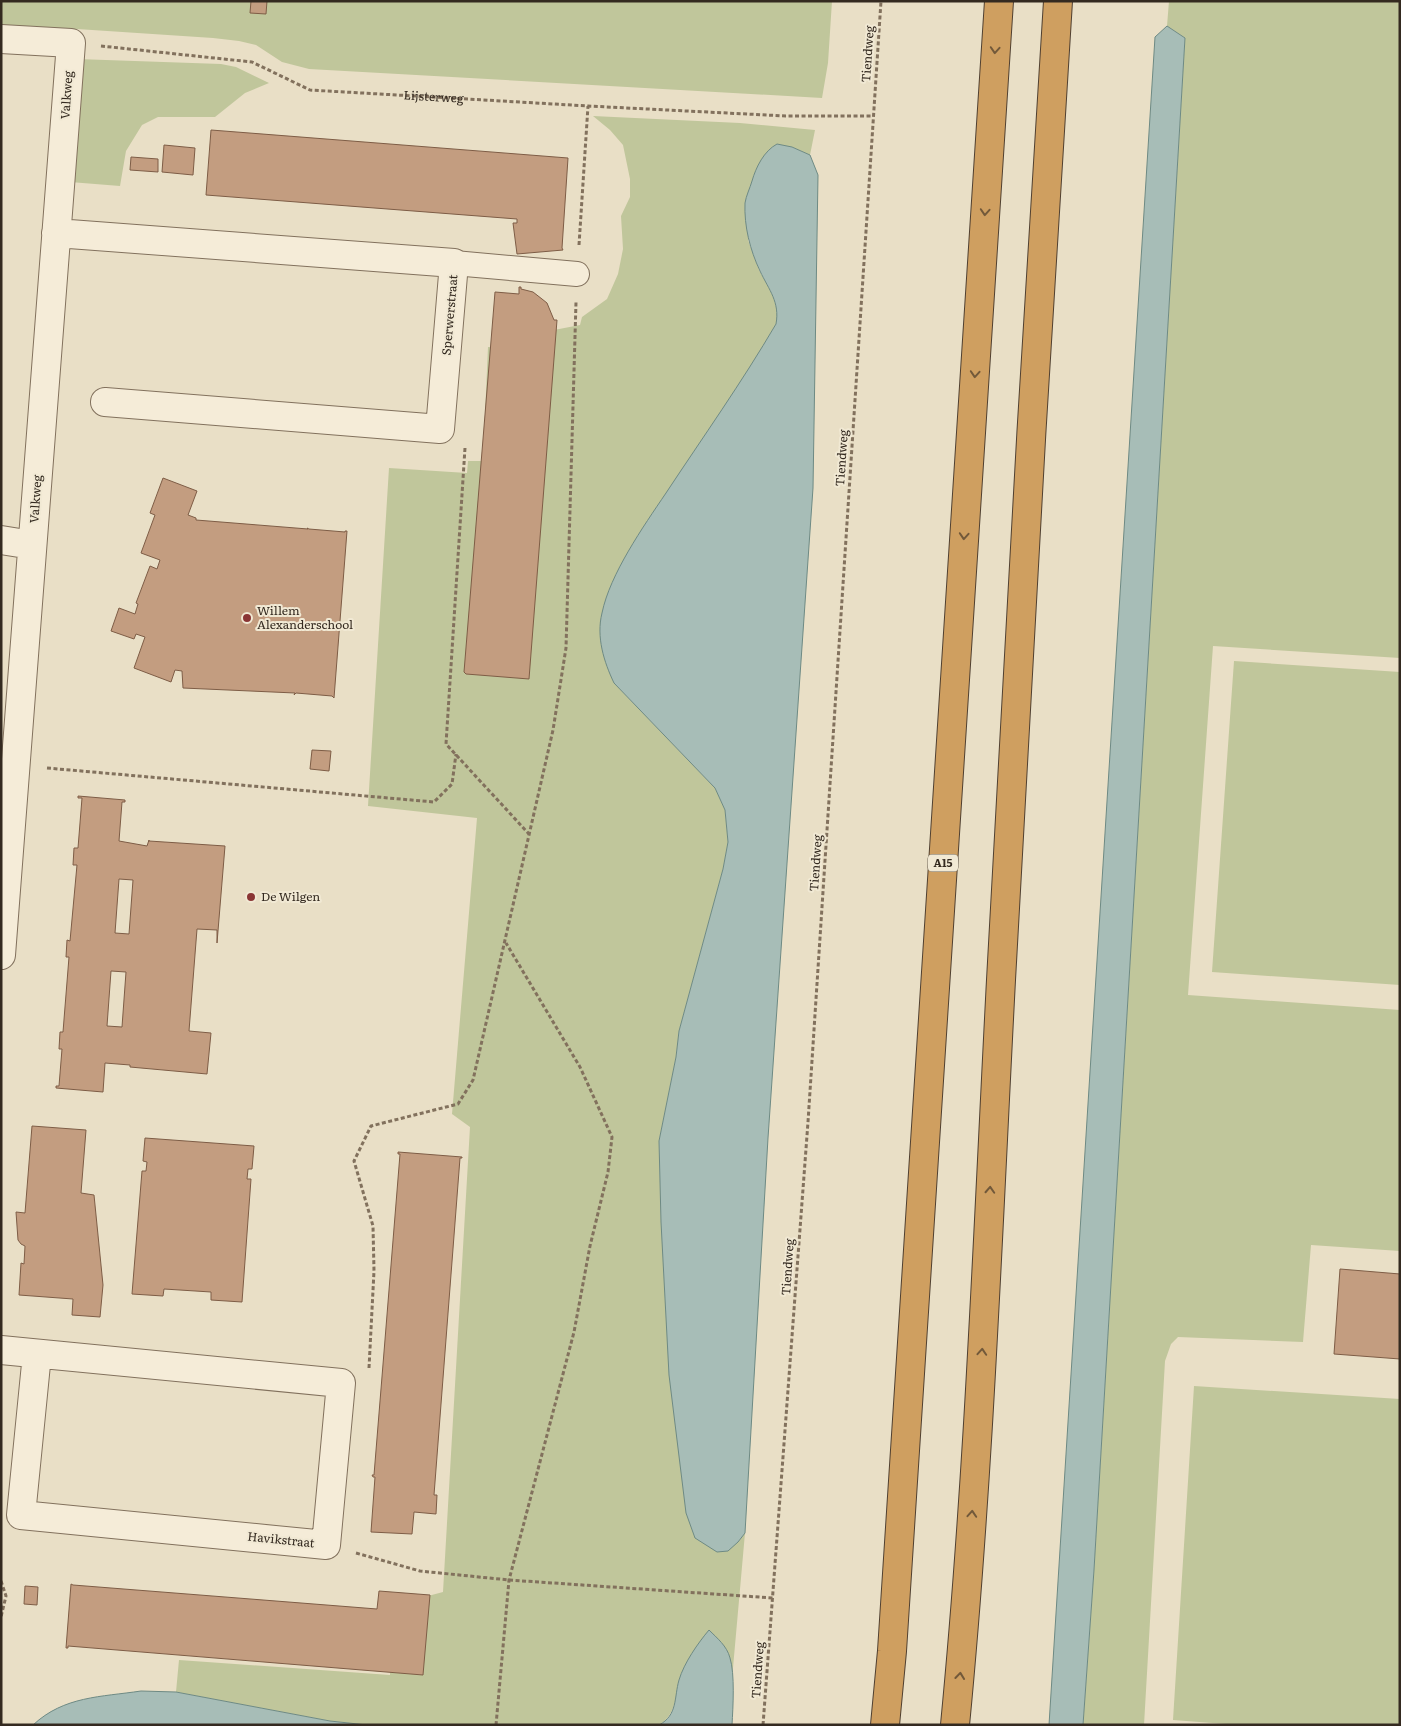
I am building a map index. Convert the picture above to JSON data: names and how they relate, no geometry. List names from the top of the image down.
{
  "streets": {
    "highway": ["A15"],
    "street": ["Valkweg", "Sperwerstraat", "Havikstraat"],
    "path": ["Tiendweg", "Lijsterweg"]
  },
  "crossings": [
    ["Tiendweg", "Lijsterweg"],
    ["Valkweg", "Lijsterweg"],
    ["Valkweg", "Sperwerstraat"]
  ],
  "places": ["Willem Alexanderschool", "De Wilgen"]
}
